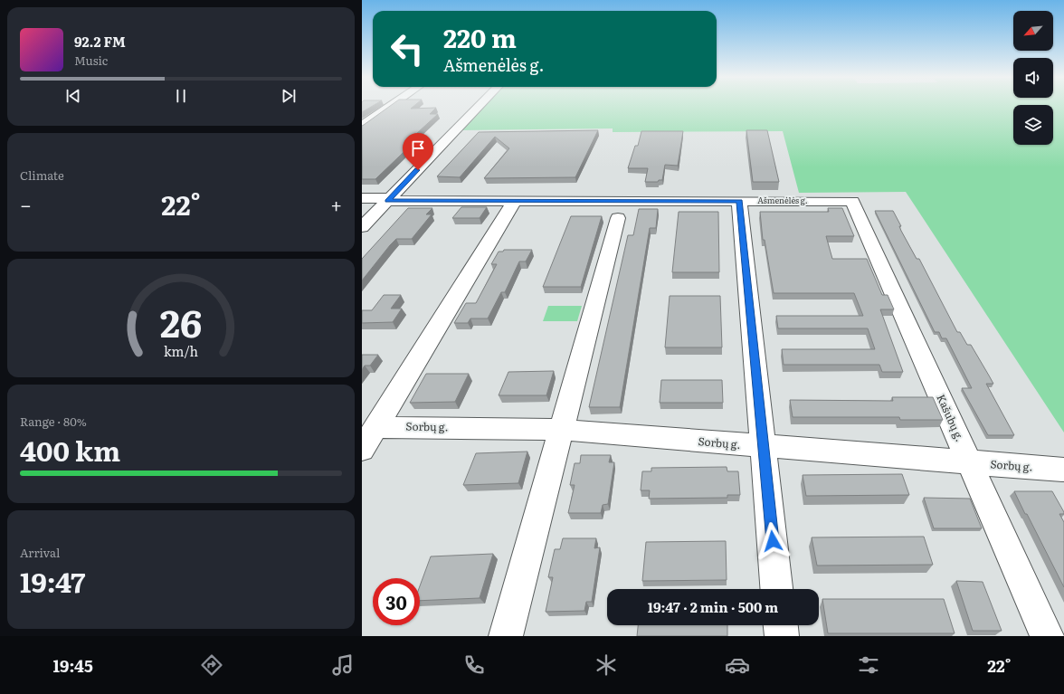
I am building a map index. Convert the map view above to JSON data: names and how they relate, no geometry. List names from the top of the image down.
{
  "streets": {
    "street": ["Ašmenėlės g.", "Kašubų g.", "Sorbų g."]
  },
  "crossings": [
    ["Ašmenėlės g.", "Kašubų g."],
    ["Kašubų g.", "Sorbų g."]
  ],
  "north": "bottom left",
  "page": {
    "turn": ["220 m", "Ašmenėlės g."],
    "song": ["92.2 FM", "Music"],
    "tile": [
      "Climate",
      ["Range · 80%", "400 km"],
      ["Arrival", "19:47"]
    ],
    "heat": ["−", "22°", "+"],
    "limit": "30",
    "trip": "19:47 · 2 min · 500 m",
    "tabs": ["19:45", "22°"],
    "gauge": ["26", "km/h"]
  }
}
